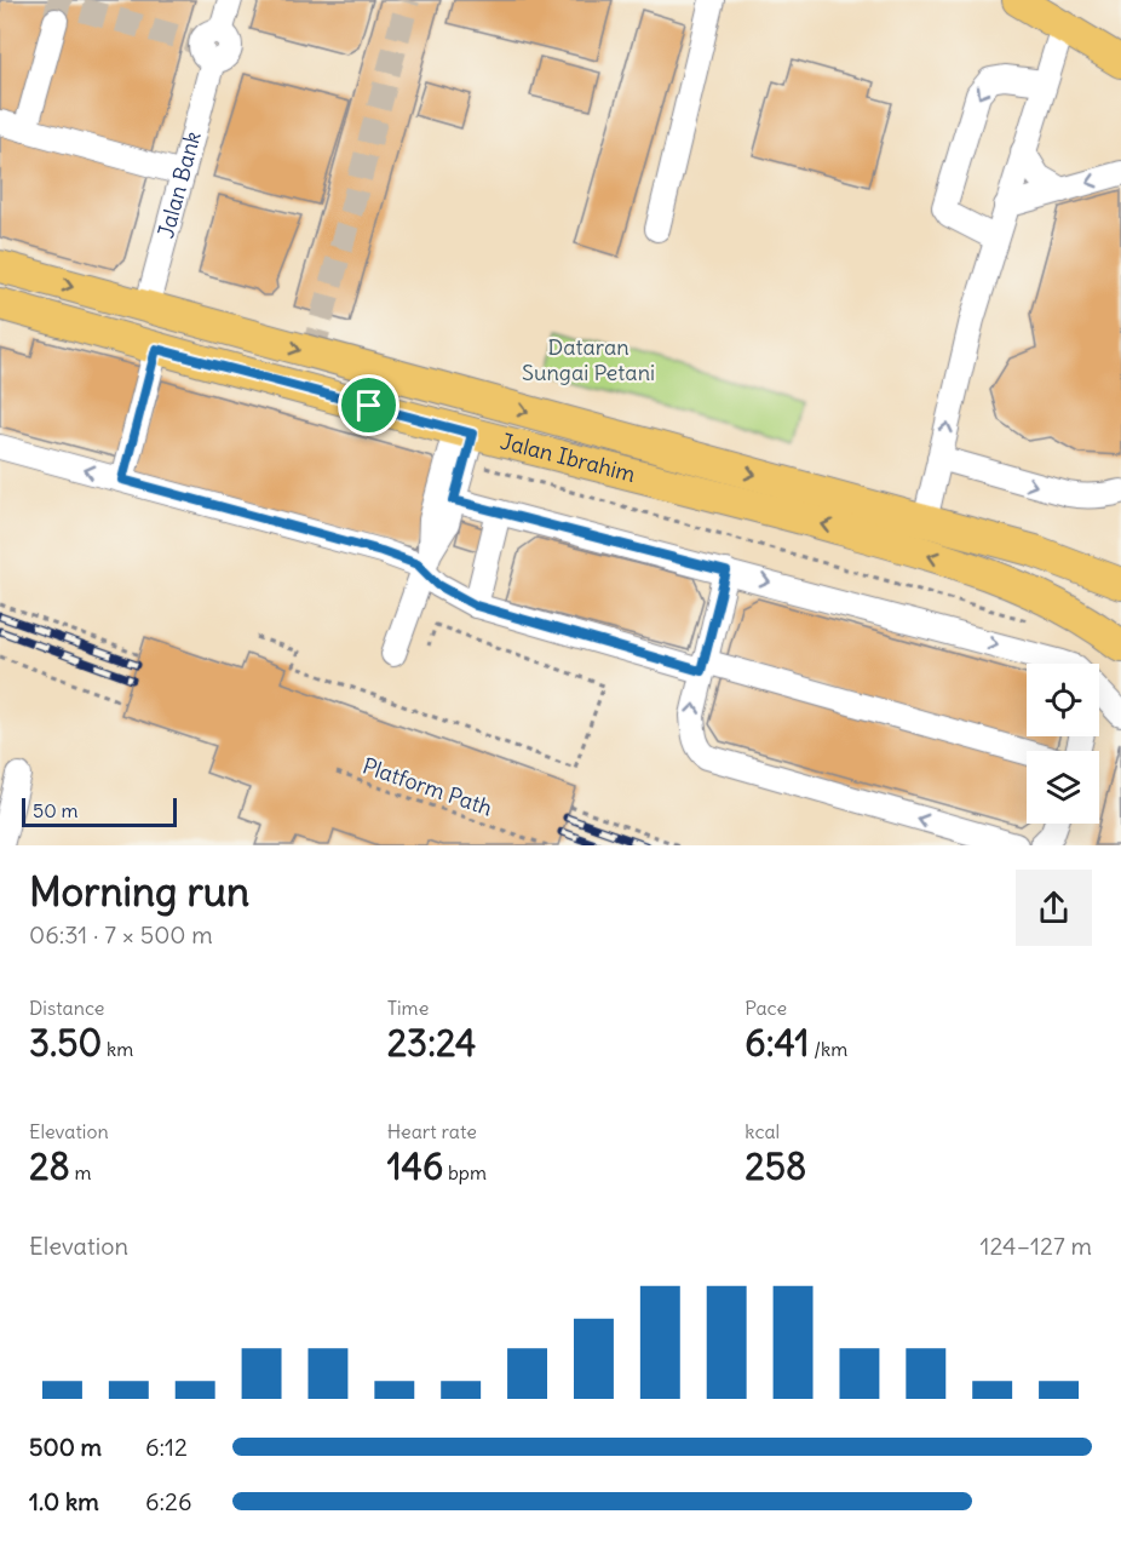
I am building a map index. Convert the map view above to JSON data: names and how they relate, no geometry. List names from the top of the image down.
{
  "streets": {
    "main road": ["Jalan Ibrahim"],
    "street": ["Jalan Bank"],
    "path": ["Platform Path"]
  },
  "crossings": [
    ["Jalan Bank", "Jalan Ibrahim"]
  ],
  "parks": ["Dataran Sungai Petani"],
  "scale_bar": "50 m",
  "page": {
    "scale": "50 m",
    "heading": ["Morning run", "06:31 · 7 × 500 m"],
    "stats": [
      ["Distance", "3.50 km"],
      ["Time", "23:24"],
      ["Pace", "6:41 /km"],
      ["Elevation", "28 m"],
      ["Heart rate", "146 bpm"],
      ["kcal", "258"]
    ],
    "chart": ["Elevation", "124–127 m"],
    "list": [
      {
        "name": "500 m",
        "note": "6:12"
      },
      {
        "name": "1.0 km",
        "note": "6:26"
      }
    ]
  }
}
